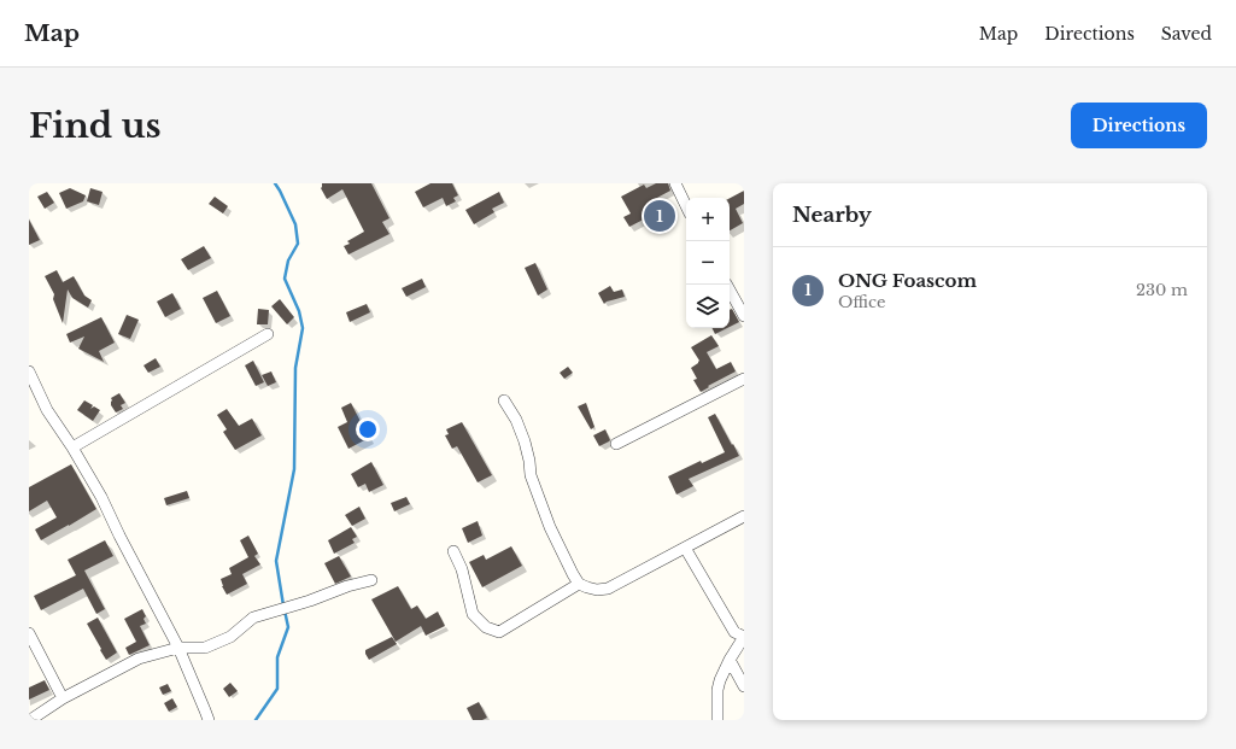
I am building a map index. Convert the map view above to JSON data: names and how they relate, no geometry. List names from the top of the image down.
{
  "page": {
    "header": "Map",
    "nav": ["Map", "Directions", "Saved"],
    "buttons": "Directions",
    "title": "Find us",
    "heading": "Nearby",
    "map_buttons": ["+", "−"],
    "pins": "1",
    "list": [
      {
        "mark": "1",
        "name": "ONG Foascom",
        "note": "Office",
        "value": "230 m"
      }
    ]
  }
}
